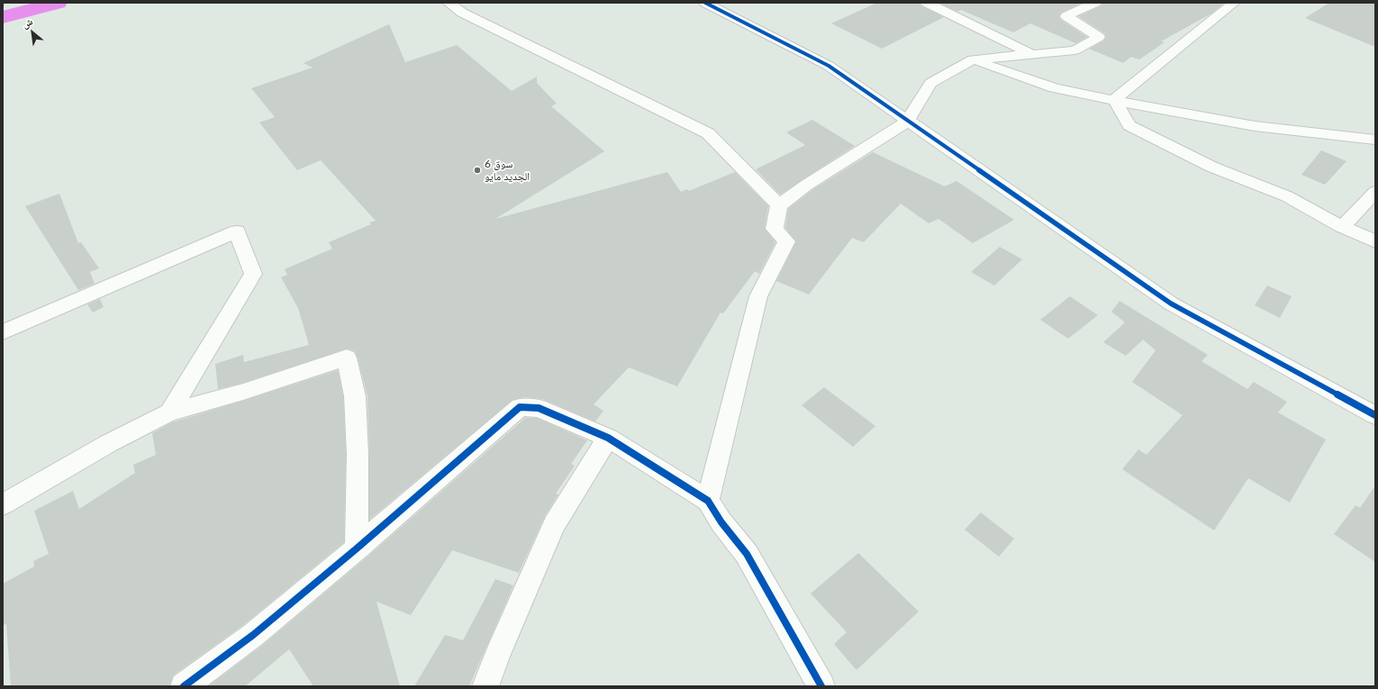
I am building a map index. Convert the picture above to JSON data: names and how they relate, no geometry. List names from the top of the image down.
{
  "places": ["سوق 6 الجديد مايو"],
  "north": "top left"
}
